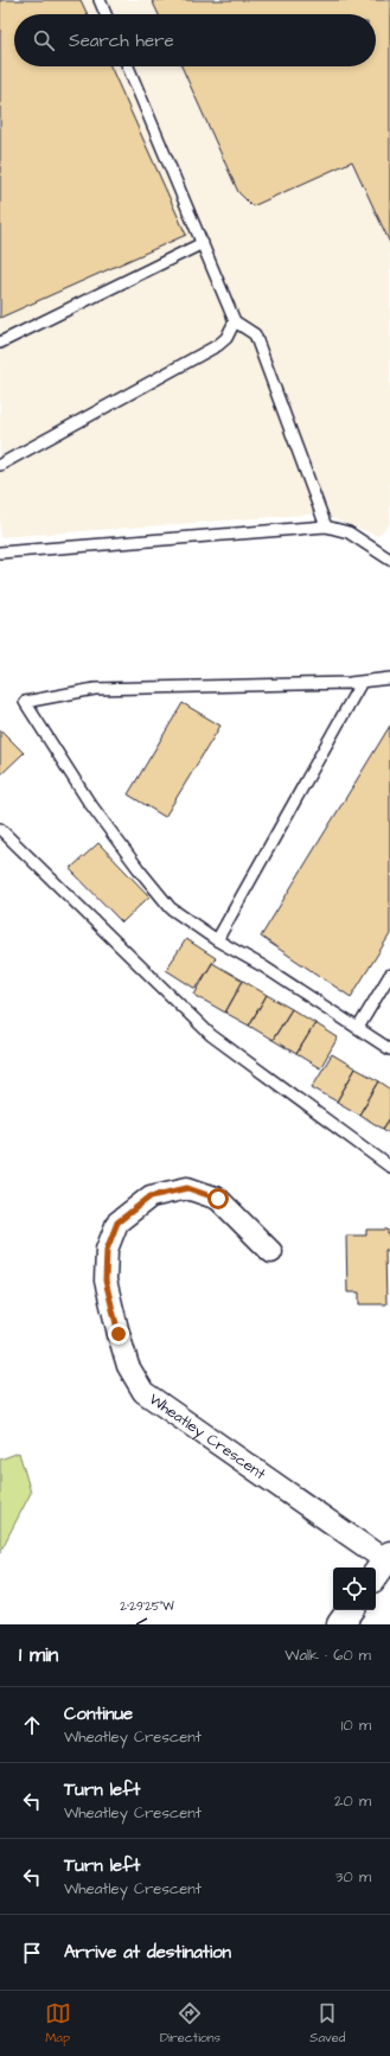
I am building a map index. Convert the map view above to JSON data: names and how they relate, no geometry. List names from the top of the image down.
{
  "streets": {
    "street": ["Wheatley Crescent"]
  },
  "page": {
    "search": "Search here",
    "heading": ["1 min", "Walk · 60 m"],
    "list": [
      ["Continue", "Wheatley Crescent", "10 m"],
      ["Turn left", "Wheatley Crescent", "20 m"],
      ["Turn left", "Wheatley Crescent", "30 m"],
      "Arrive at destination"
    ],
    "nav": ["Map", "Directions", "Saved"]
  },
  "coordinates": ["2°29'25\"W"]
}
